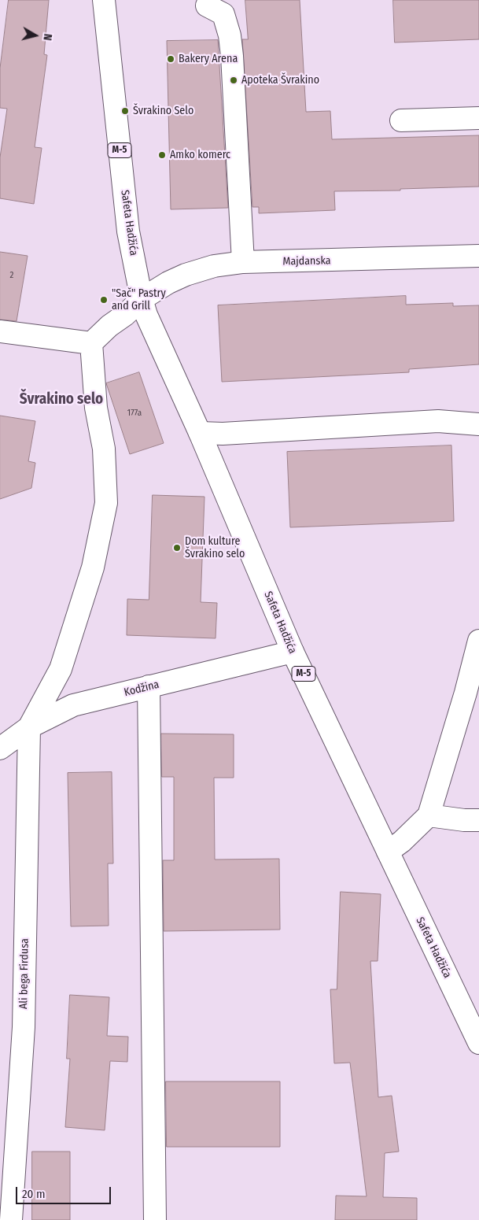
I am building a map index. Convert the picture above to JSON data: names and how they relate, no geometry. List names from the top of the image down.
{
  "streets": {
    "street": [
      "M-5",
      "Safeta Hadžića",
      "Majdanska",
      "Kodžina",
      "Ali bega Firdusa"
    ]
  },
  "crossings": [
    ["Safeta Hadžića", "Majdanska"],
    ["Safeta Hadžića", "Kodžina"],
    ["Kodžina", "Ali bega Firdusa"]
  ],
  "districts": ["Švrakino selo"],
  "places": [
    "Bakery Arena",
    "Apoteka Švrakino",
    "Švrakino Selo",
    "Amko komerc",
    "\"Sač\" Pastry and Grill",
    "Dom kulture Švrakino selo"
  ],
  "house_numbers": ["2", "177a"],
  "scale_bar": "20 m",
  "north": "right"
}
